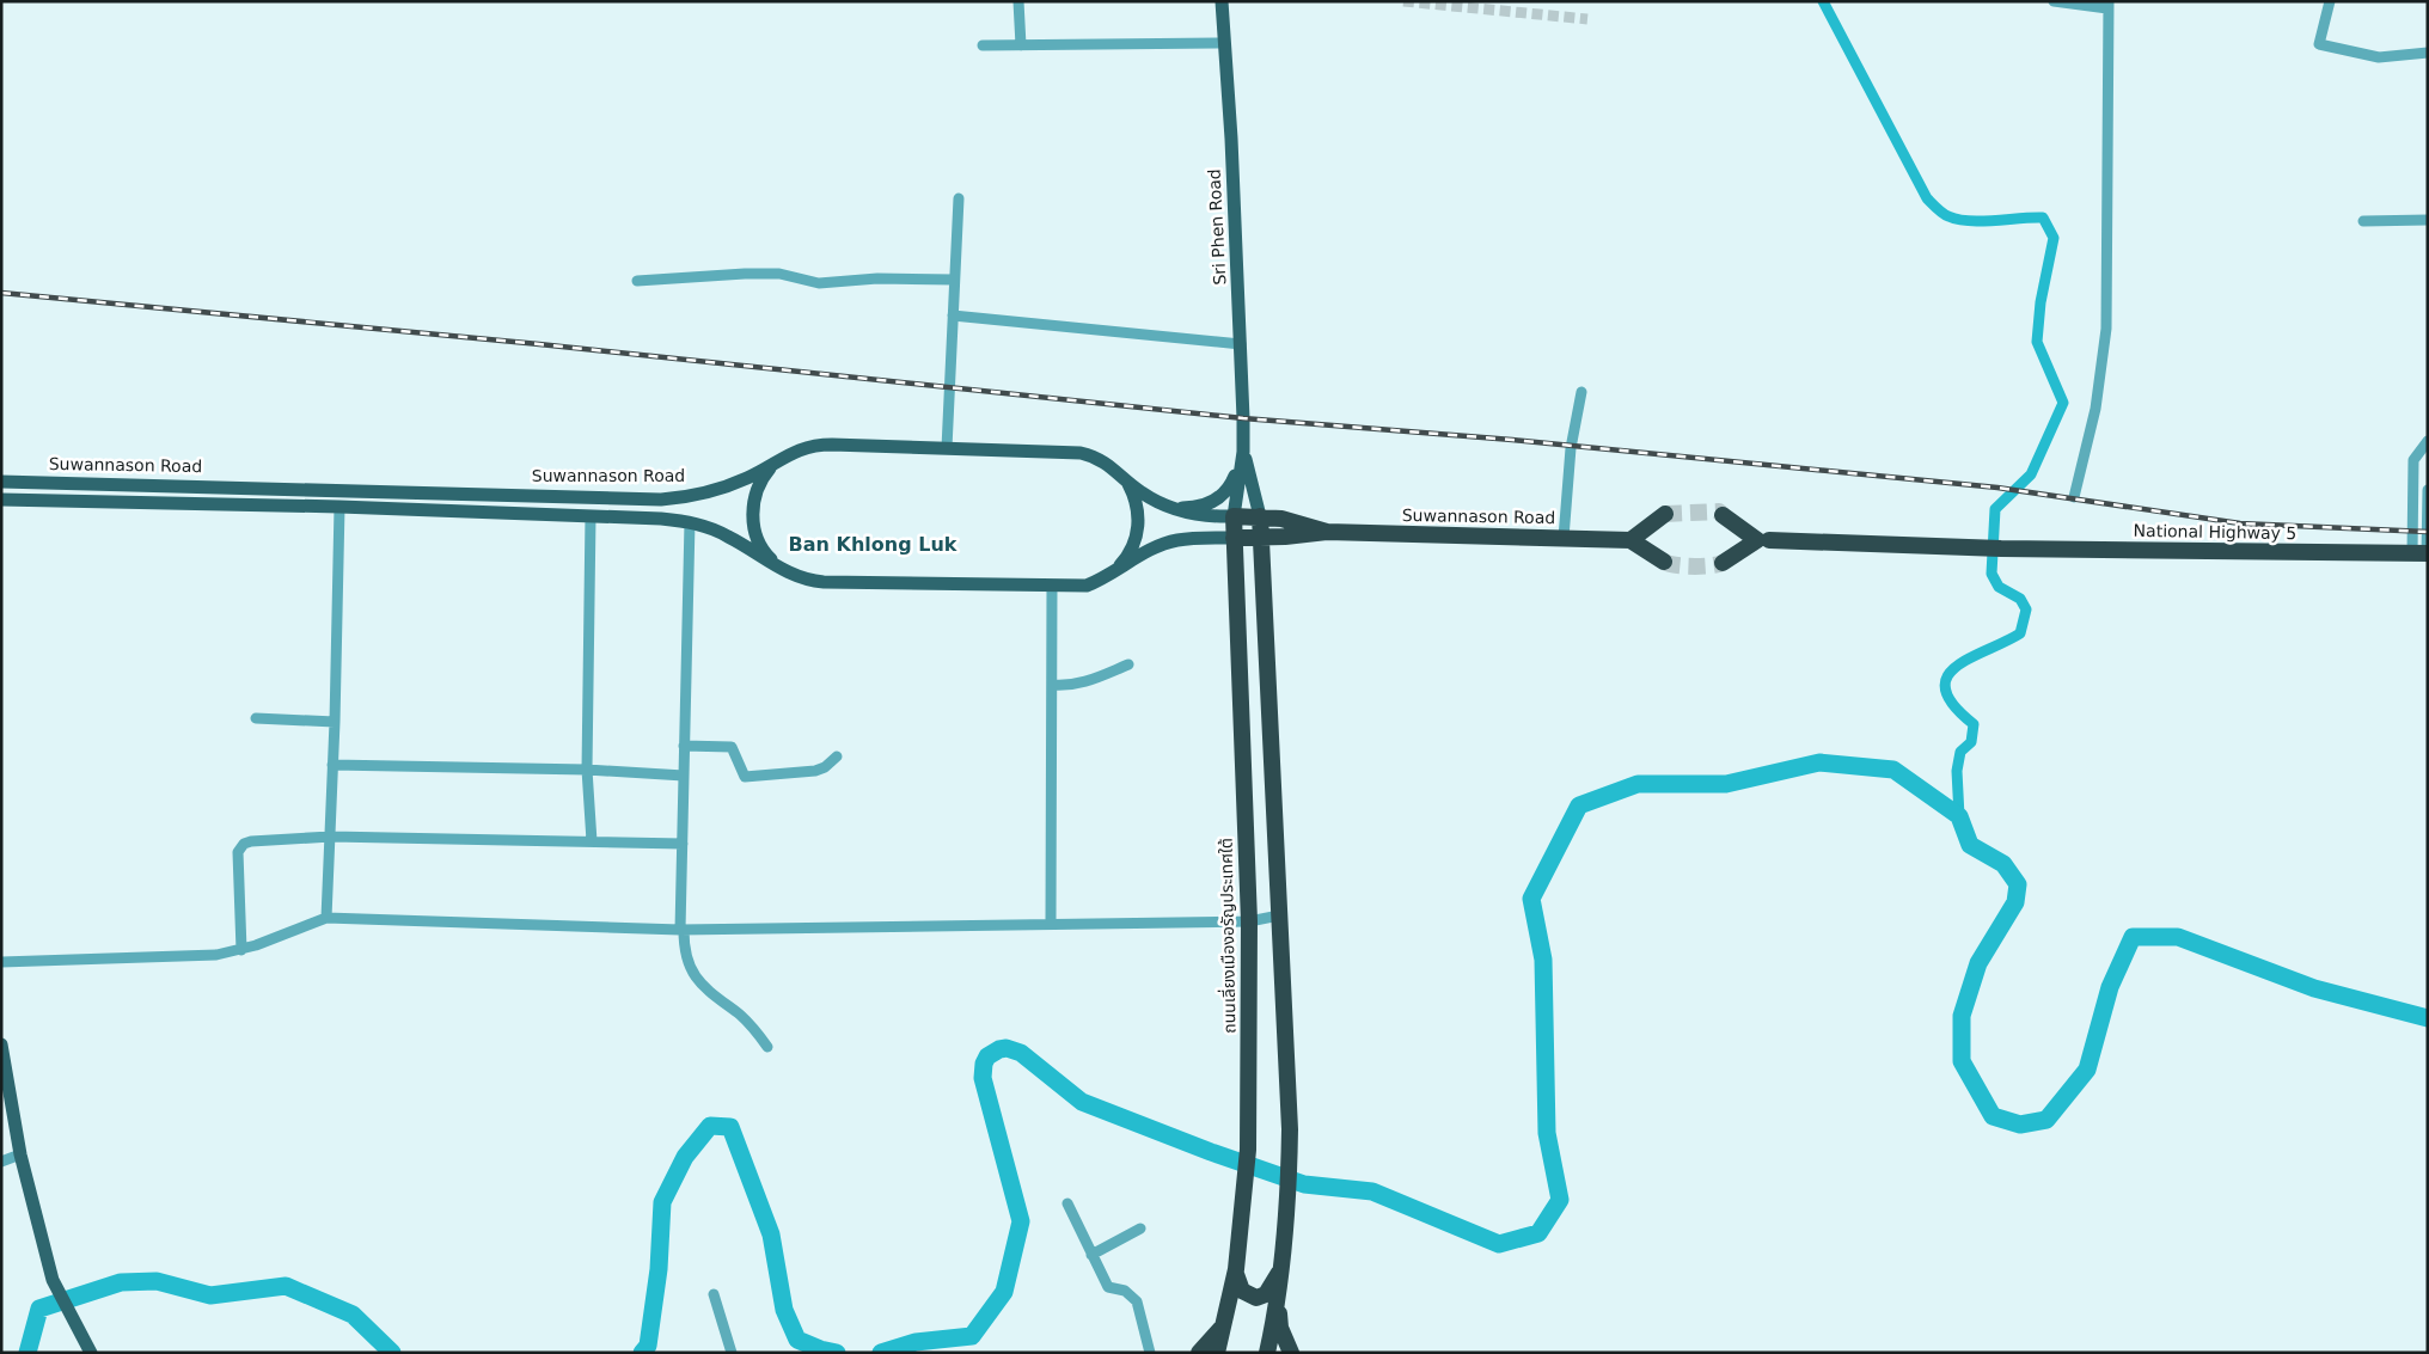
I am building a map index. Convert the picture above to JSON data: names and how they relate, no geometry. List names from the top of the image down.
{
  "streets": {
    "highway": ["Suwannason Road", "National Highway 5", "ถนนเลี่ยงเมืองอรัญประเทศใต้"],
    "main road": ["Sri Phen Road"]
  },
  "crossings": [
    ["Sri Phen Road", "Suwannason Road"],
    ["Sri Phen Road", "ถนนเลี่ยงเมืองอรัญประเทศใต้"],
    ["Suwannason Road", "ถนนเลี่ยงเมืองอรัญประเทศใต้"]
  ],
  "districts": ["Ban Khlong Luk"]
}
